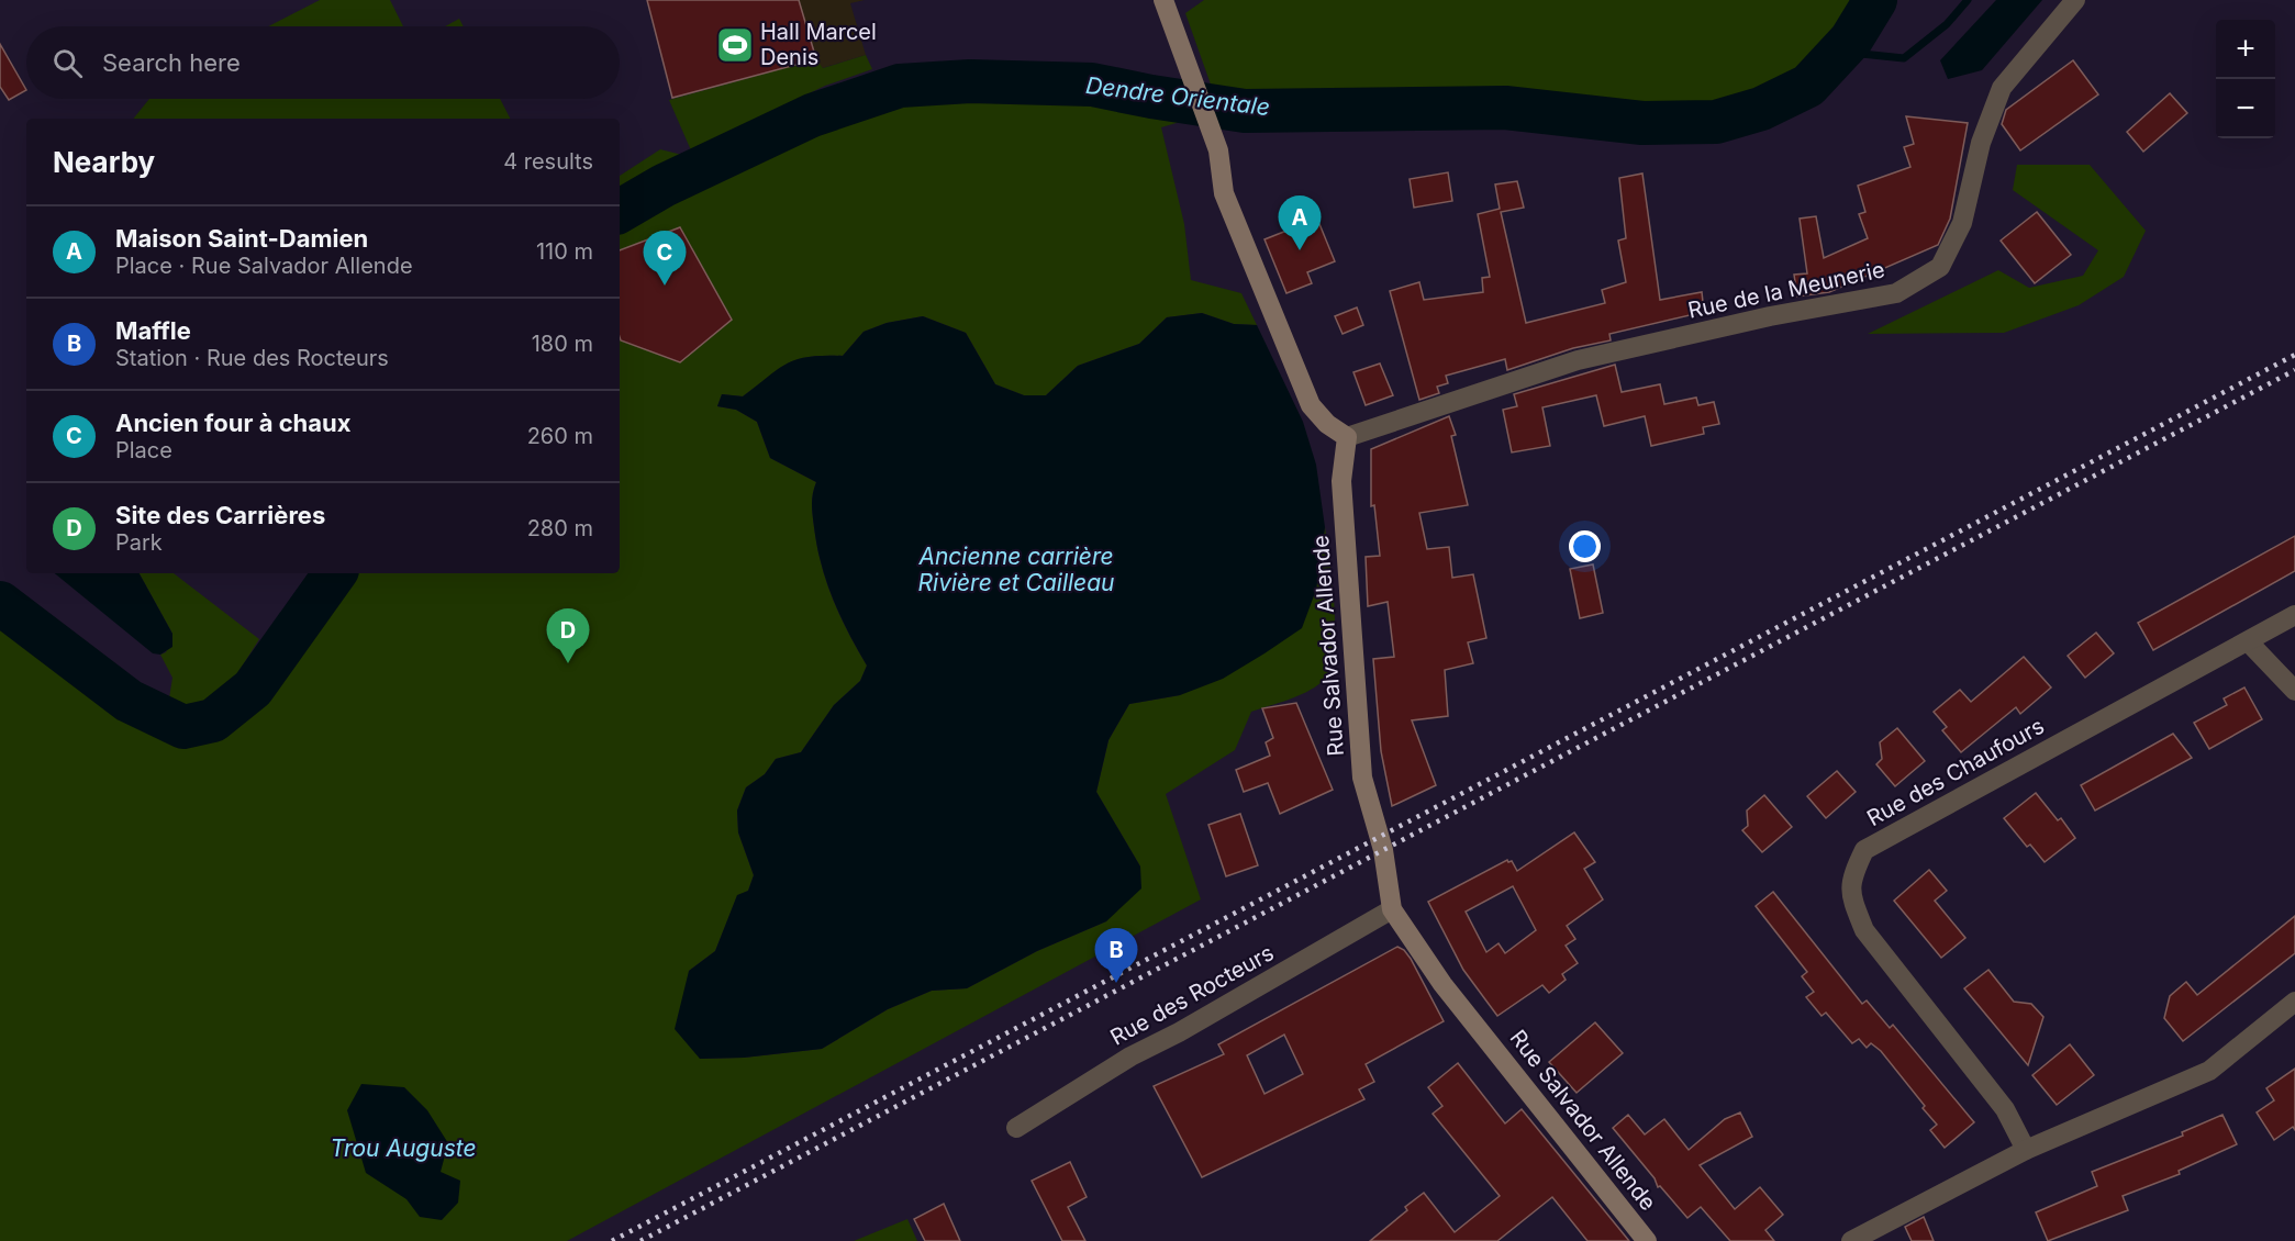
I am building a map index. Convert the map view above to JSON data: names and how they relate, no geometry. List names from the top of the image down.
{
  "streets": {
    "street": [
      "Rue de la Meunerie",
      "Rue Salvador Allende",
      "Rue des Chaufours",
      "Rue des Rocteurs"
    ]
  },
  "crossings": [
    ["Rue de la Meunerie", "Rue Salvador Allende"],
    ["Rue Salvador Allende", "Rue des Rocteurs"]
  ],
  "water": ["Dendre Orientale", "Ancienne carrière Rivière et Cailleau", "Trou Auguste"],
  "places": {
    "sports": ["Hall Marcel Denis"]
  },
  "page": {
    "map_buttons": ["+", "−"],
    "search": "Search here",
    "heading": ["Nearby", "4 results"],
    "pins": [
      "A",
      "C",
      "D",
      "B"
    ],
    "list": [
      {
        "mark": "A",
        "name": "Maison Saint-Damien",
        "note": "Place · Rue Salvador Allende",
        "value": "110 m"
      },
      {
        "mark": "B",
        "name": "Maffle",
        "note": "Station · Rue des Rocteurs",
        "value": "180 m"
      },
      {
        "mark": "C",
        "name": "Ancien four à chaux",
        "note": "Place",
        "value": "260 m"
      },
      {
        "mark": "D",
        "name": "Site des Carrières",
        "note": "Park",
        "value": "280 m"
      }
    ]
  }
}
